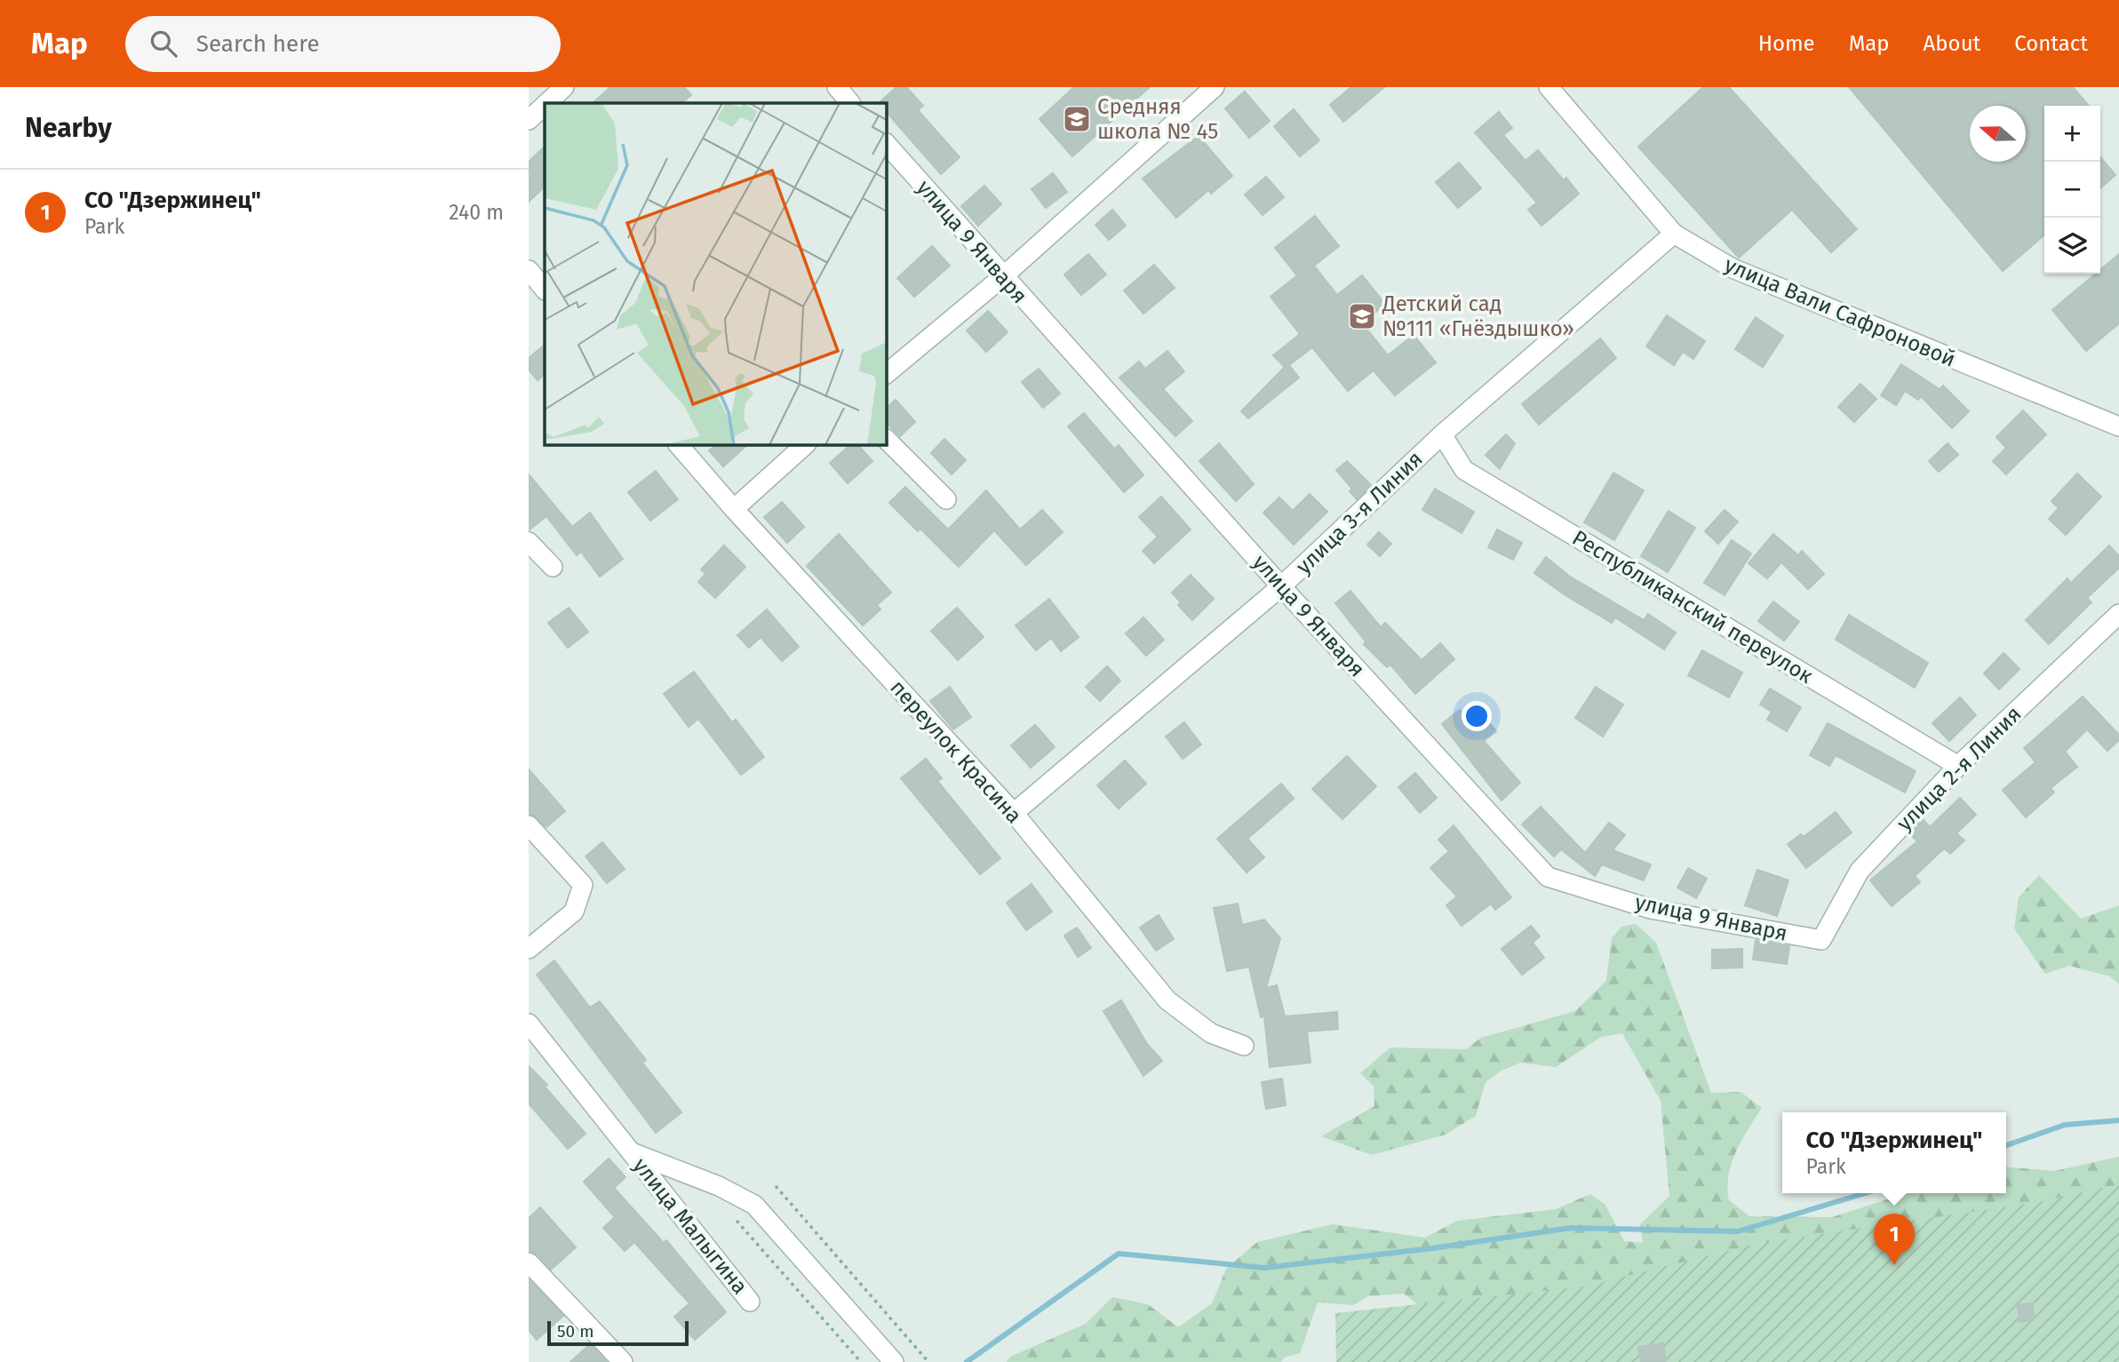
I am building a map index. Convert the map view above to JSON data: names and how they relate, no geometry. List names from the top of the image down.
{
  "streets": {
    "street": [
      "улица 9 Января",
      "улица Вали Сафроновой",
      "улица 3-я Линия",
      "Республиканский переулок",
      "переулок Красина",
      "улица 2-я Линия",
      "улица Малыгина"
    ]
  },
  "crossings": [
    ["улица 9 Января", "улица 3-я Линия"],
    ["улица 9 Января", "улица 2-я Линия"],
    ["улица Вали Сафроновой", "улица 3-я Линия"],
    ["улица 3-я Линия", "Республиканский переулок"],
    ["улица 3-я Линия", "переулок Красина"],
    ["Республиканский переулок", "улица 2-я Линия"]
  ],
  "places": {
    "school or university": ["Средняя школа № 45", "Детский сад №111 «Гнёздышко»"]
  },
  "scale_bar": "50 m",
  "north": "left",
  "page": {
    "header": "Map",
    "search": "Search here",
    "nav": [
      "Home",
      "Map",
      "About",
      "Contact"
    ],
    "heading": "Nearby",
    "map_buttons": ["+", "−"],
    "list": [
      {
        "mark": "1",
        "name": "СО \"Дзержинец\"",
        "note": "Park",
        "value": "240 m"
      }
    ],
    "popup": ["СО \"Дзержинец\"", "Park"],
    "pins": "1",
    "scale": "50 m"
  }
}
